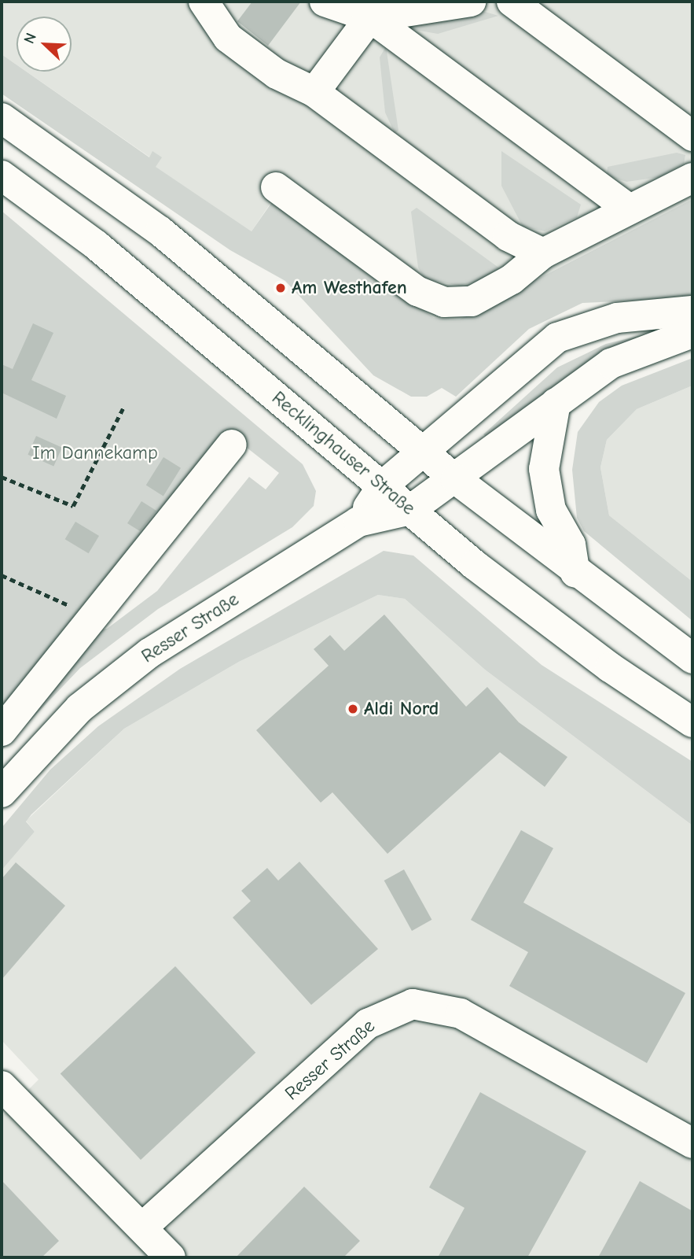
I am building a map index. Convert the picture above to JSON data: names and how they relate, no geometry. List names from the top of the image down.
{
  "streets": {
    "street": ["Recklinghauser Straße", "Resser Straße"]
  },
  "crossings": [
    ["Recklinghauser Straße", "Resser Straße"]
  ],
  "parks": ["Im Dannekamp"],
  "places": ["Am Westhafen", "Aldi Nord"],
  "north": "top left"
}
